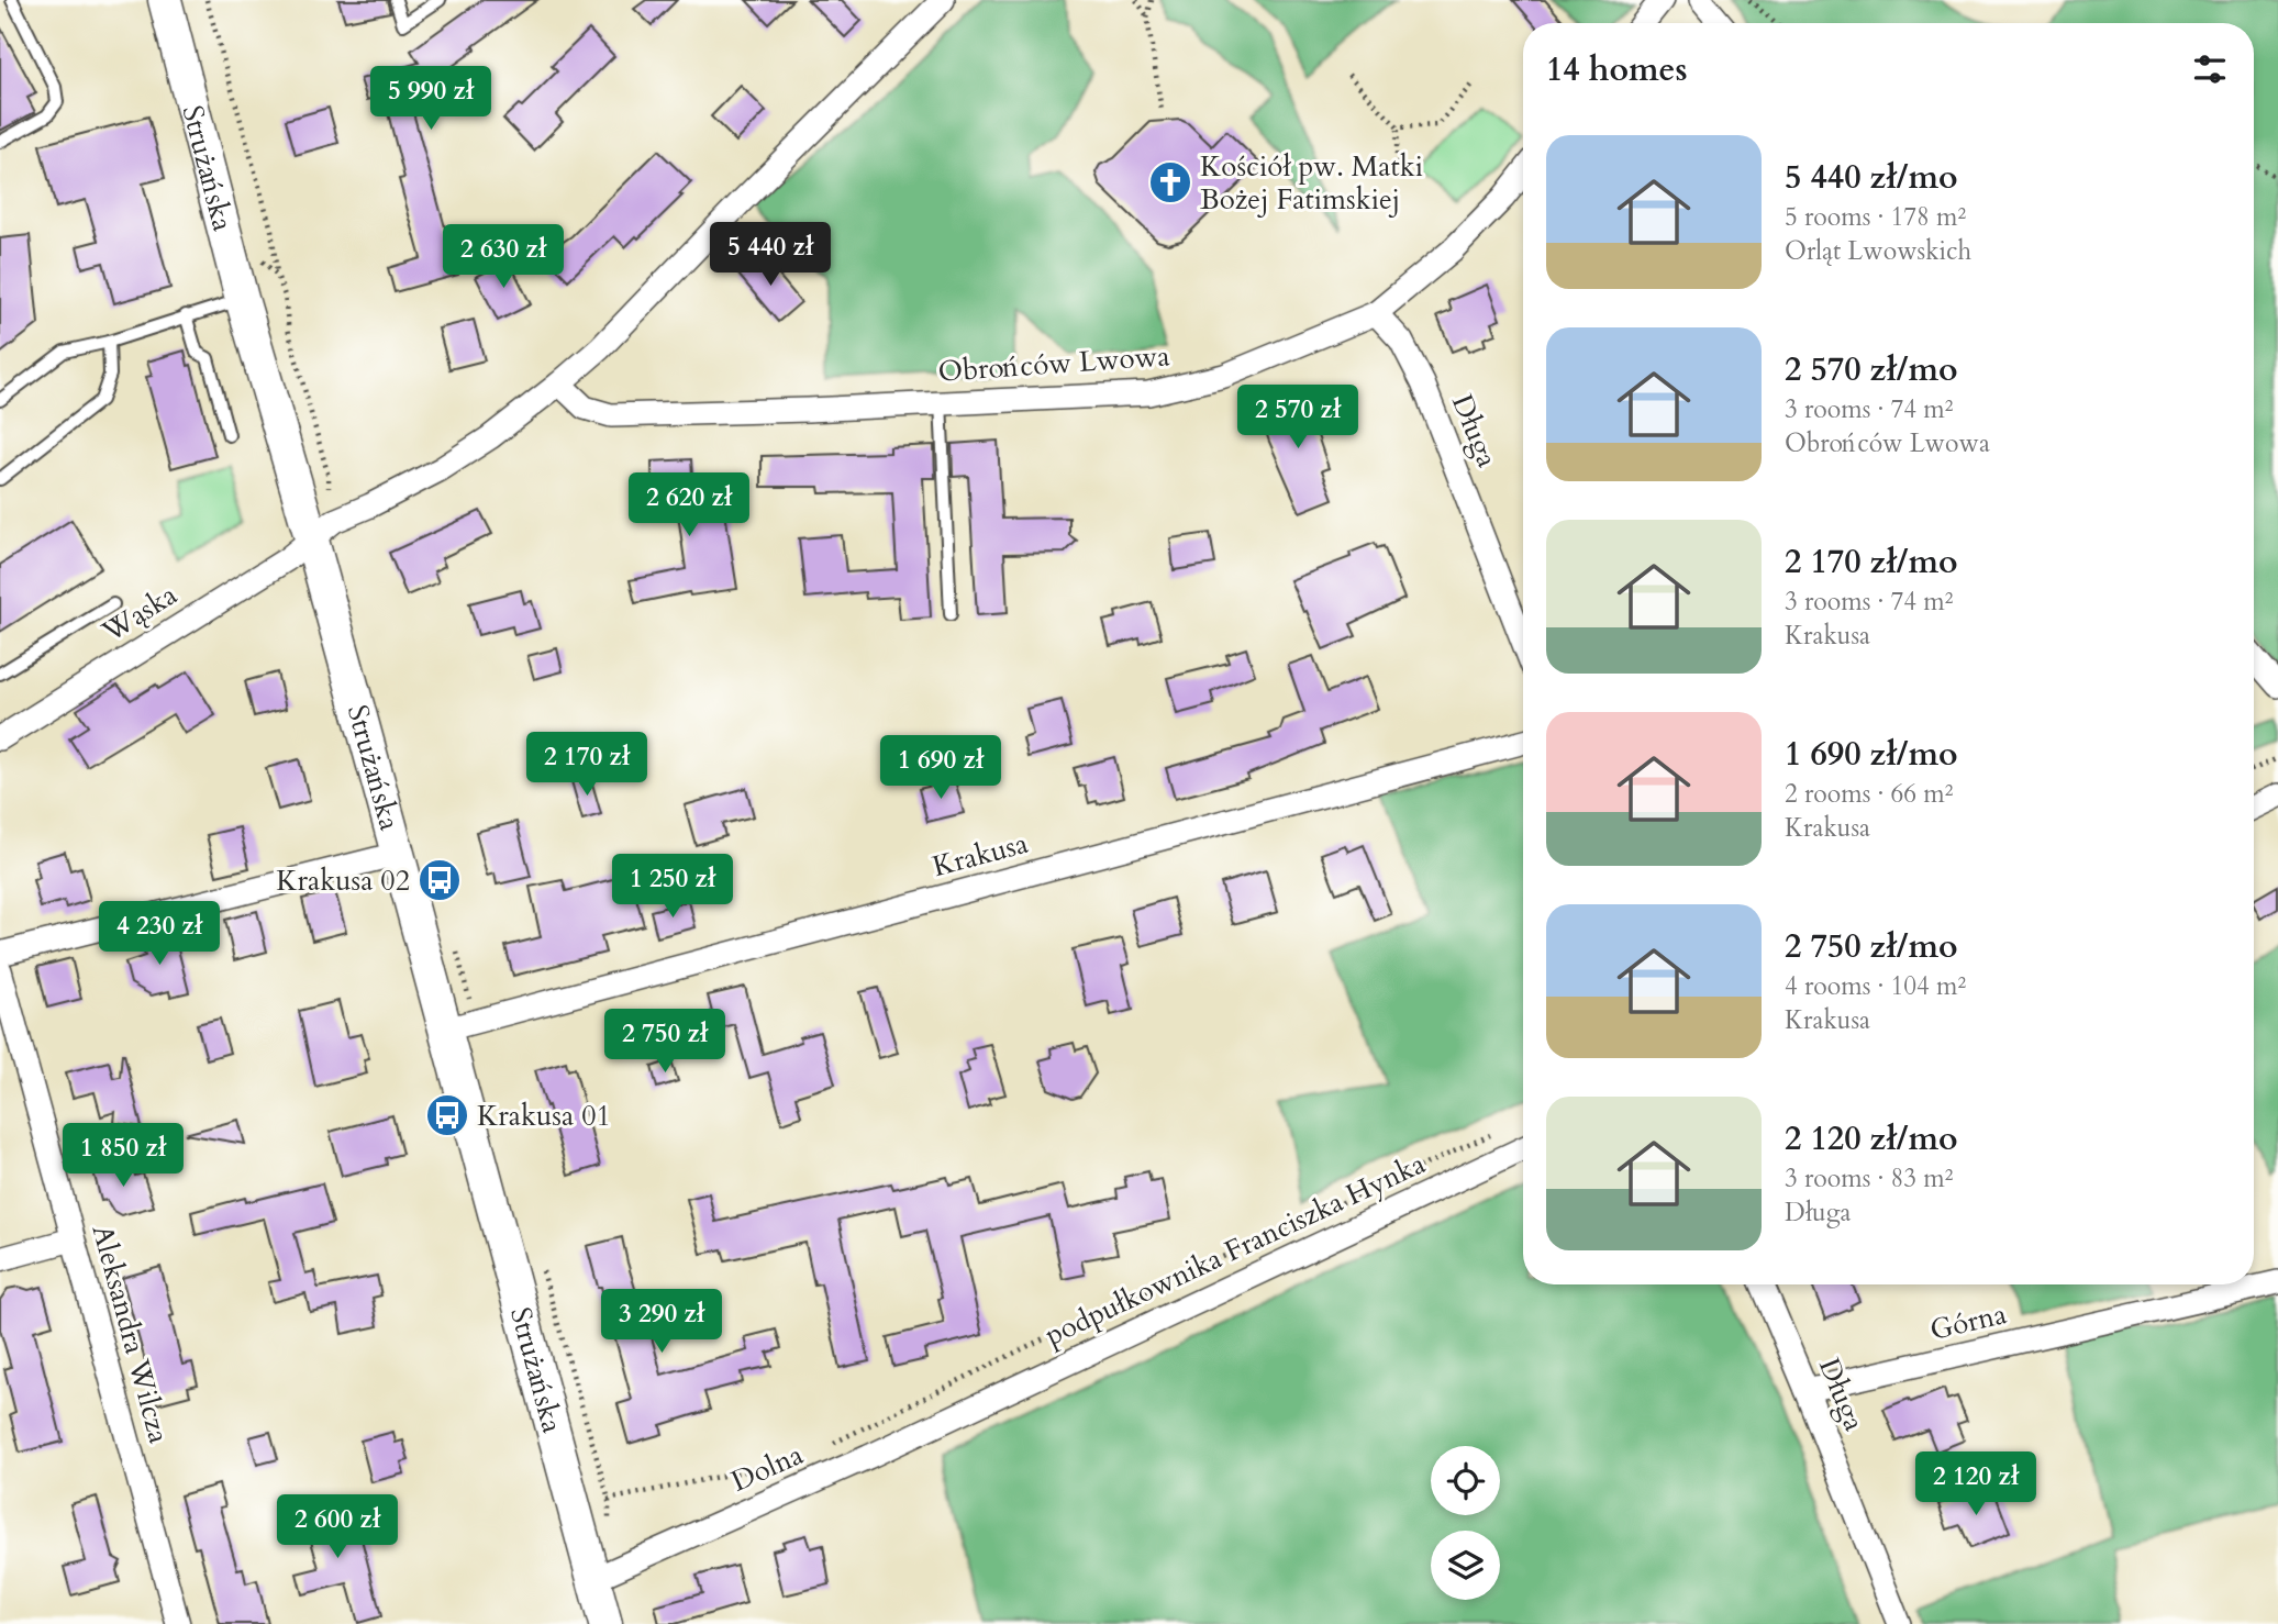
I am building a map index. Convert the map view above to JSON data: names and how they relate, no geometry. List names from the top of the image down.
{
  "streets": {
    "main road": ["Strużańska"],
    "street": [
      "Obrońców Lwowa",
      "Długa",
      "Wąska",
      "Krakusa",
      "podpułkownika Franciszka Hynka",
      "Górna",
      "Aleksandra Wilcza",
      "Dolna"
    ]
  },
  "crossings": [
    ["Strużańska", "Wąska"],
    ["Strużańska", "Krakusa"],
    ["Strużańska", "Dolna"],
    ["Obrońców Lwowa", "Długa"],
    ["Obrońców Lwowa", "Wąska"],
    ["Długa", "Górna"],
    ["podpułkownika Franciszka Hynka", "Dolna"]
  ],
  "places": {
    "church": ["Kościół pw. Matki Bożej Fatimskiej"],
    "bus stop": ["Krakusa 02", "Krakusa 01"]
  },
  "page": {
    "heading": "14 homes",
    "price": [
      "5 990 zł",
      "5 440 zł",
      "2 630 zł",
      "2 570 zł",
      "2 620 zł",
      "2 170 zł",
      "1 690 zł",
      "1 250 zł",
      "4 230 zł",
      "2 750 zł",
      "1 850 zł",
      "3 290 zł",
      "2 120 zł",
      "2 600 zł"
    ],
    "list": [
      {
        "name": "5 440 zł/mo",
        "note": "5 rooms · 178 m² · Orląt Lwowskich"
      },
      {
        "name": "2 570 zł/mo",
        "note": "3 rooms · 74 m² · Obrońców Lwowa"
      },
      {
        "name": "2 170 zł/mo",
        "note": "3 rooms · 74 m² · Krakusa"
      },
      {
        "name": "1 690 zł/mo",
        "note": "2 rooms · 66 m² · Krakusa"
      },
      {
        "name": "2 750 zł/mo",
        "note": "4 rooms · 104 m² · Krakusa"
      },
      {
        "name": "2 120 zł/mo",
        "note": "3 rooms · 83 m² · Długa"
      }
    ]
  }
}
